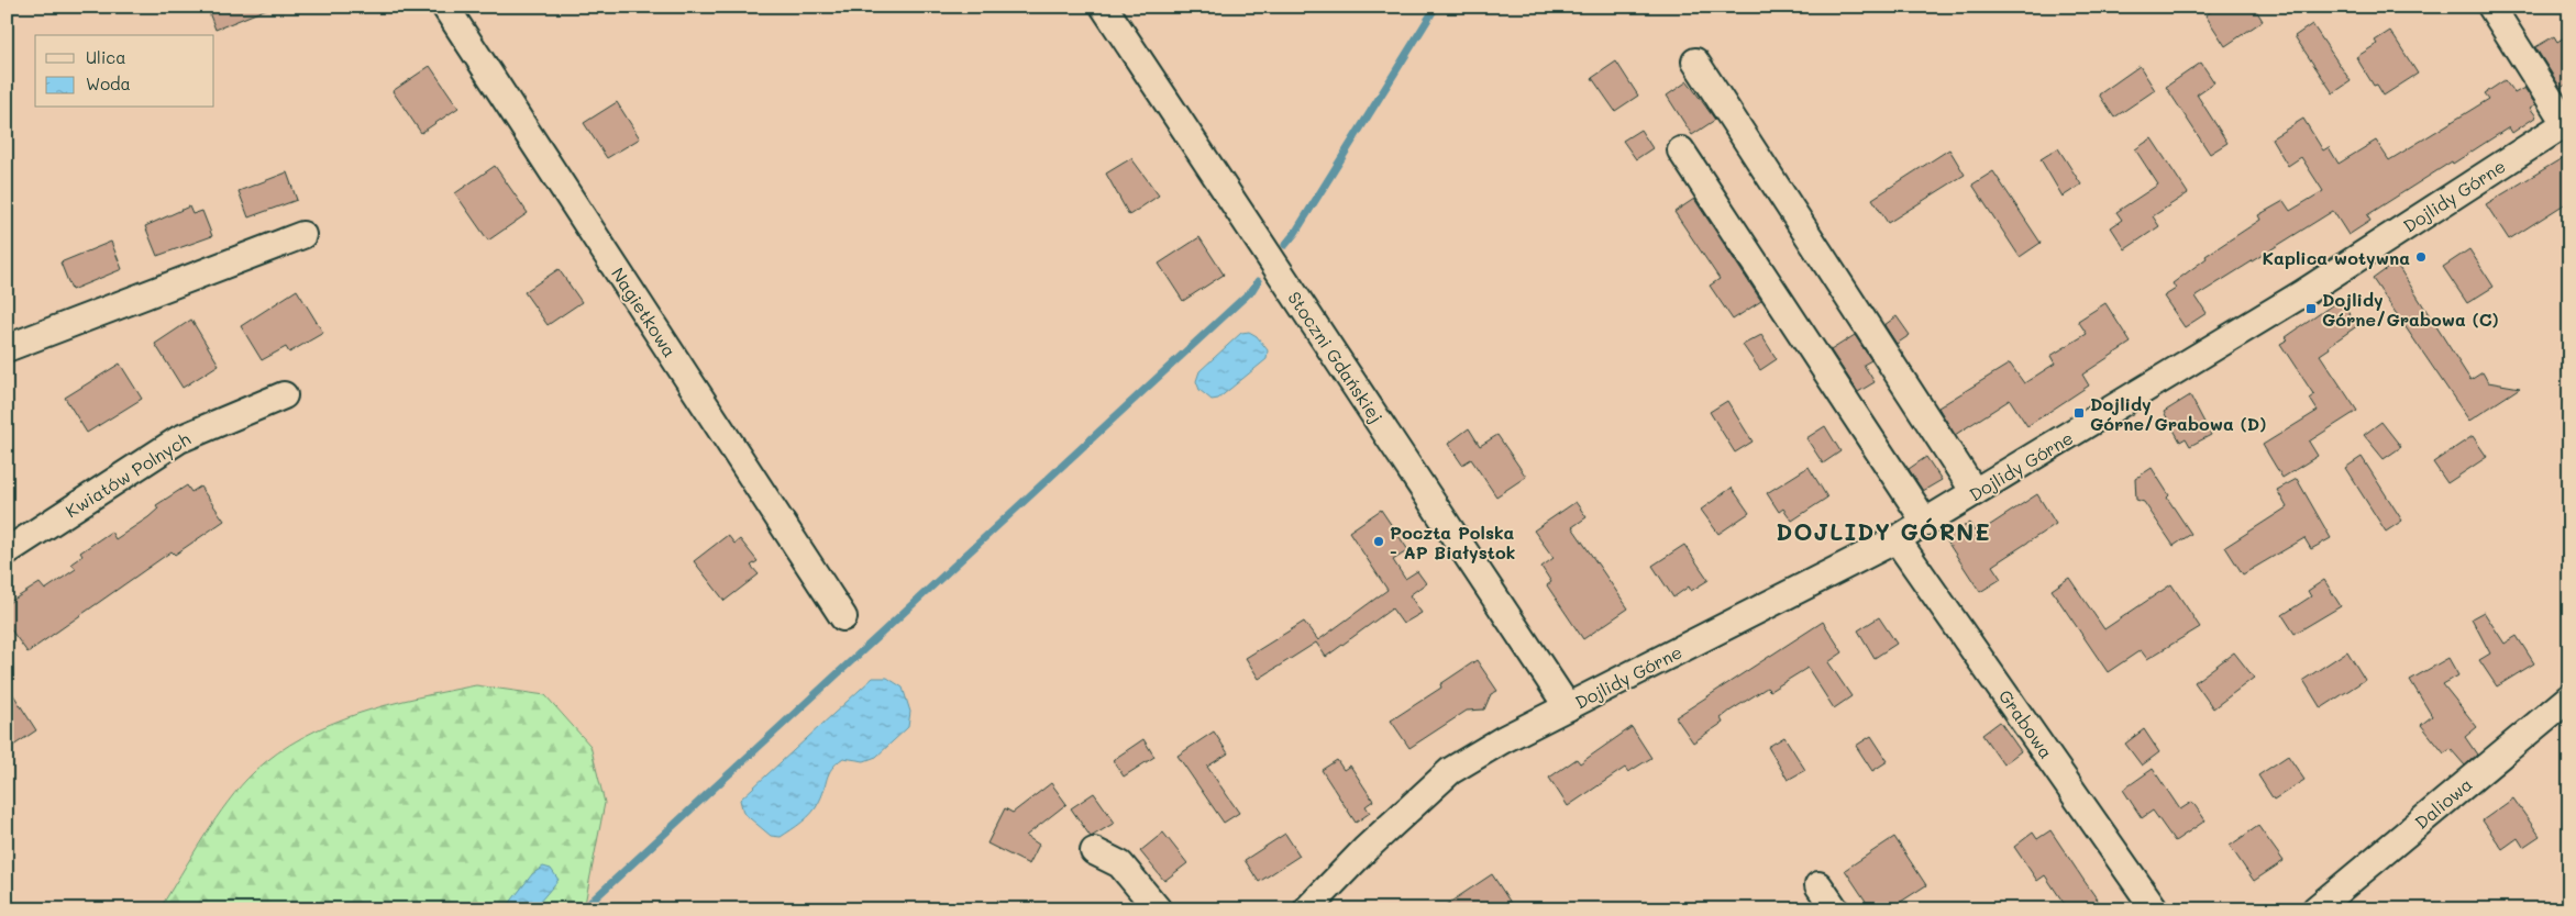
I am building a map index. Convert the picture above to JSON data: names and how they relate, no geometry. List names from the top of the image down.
{
  "streets": {
    "street": [
      "Dojlidy Górne",
      "Nagietkowa",
      "Stoczni Gdańskiej",
      "Kwiatów Polnych",
      "Grabowa",
      "Daliowa"
    ]
  },
  "crossings": [
    ["Dojlidy Górne", "Stoczni Gdańskiej"],
    ["Dojlidy Górne", "Grabowa"]
  ],
  "districts": ["DOJLIDY GÓRNE"],
  "places": {
    "other": ["Kaplica wotywna", "Poczta Polska - AP Białystok"],
    "transit": ["Dojlidy Górne/Grabowa (C)", "Dojlidy Górne/Grabowa (D)"]
  },
  "legend": ["Ulica", "Woda"]
}
